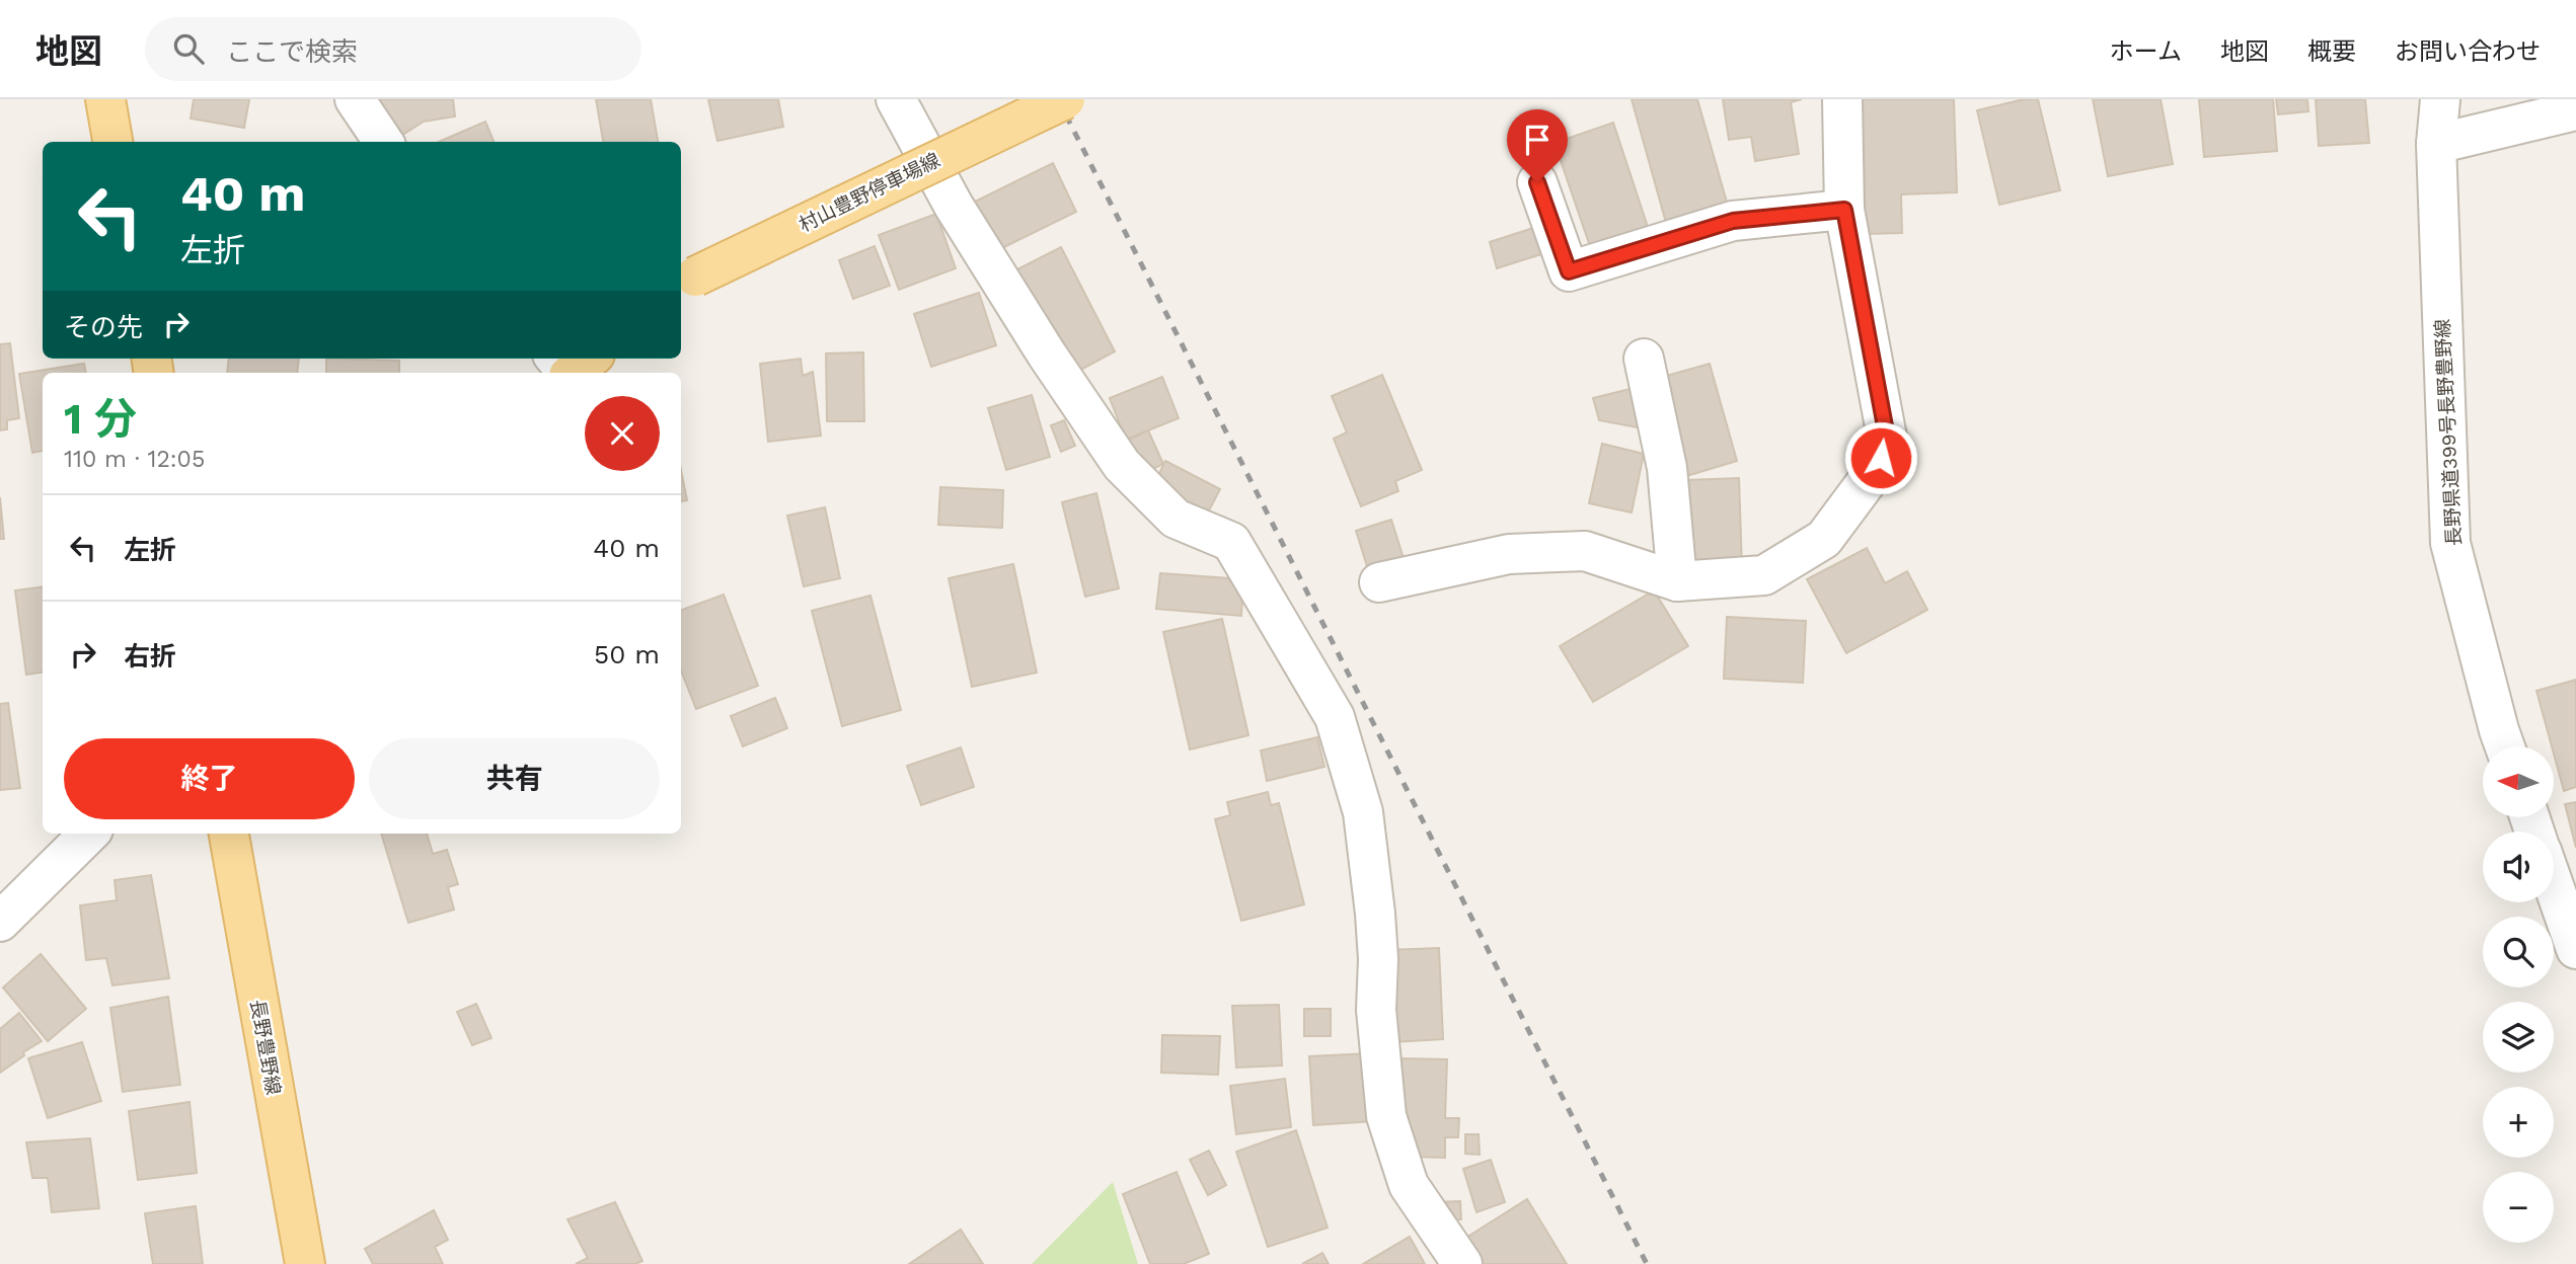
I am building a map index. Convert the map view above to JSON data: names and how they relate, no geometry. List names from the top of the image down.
{
  "streets": {
    "main road": ["村山豊野停車場線", "長野豊野線"],
    "street": ["長野県道399号長野豊野線"]
  },
  "north": "left",
  "page": {
    "header": "地図",
    "search": "ここで検索",
    "nav": [
      "ホーム",
      "地図",
      "概要",
      "お問い合わせ"
    ],
    "turn": ["40 m", "左折"],
    "then": "その先",
    "heading": ["1 分", "110 m · 12:05"],
    "list": [
      {
        "name": "左折",
        "value": "40 m"
      },
      {
        "name": "右折",
        "value": "50 m"
      }
    ],
    "buttons": ["終了", "共有"],
    "map_buttons": ["+", "−"]
  }
}
